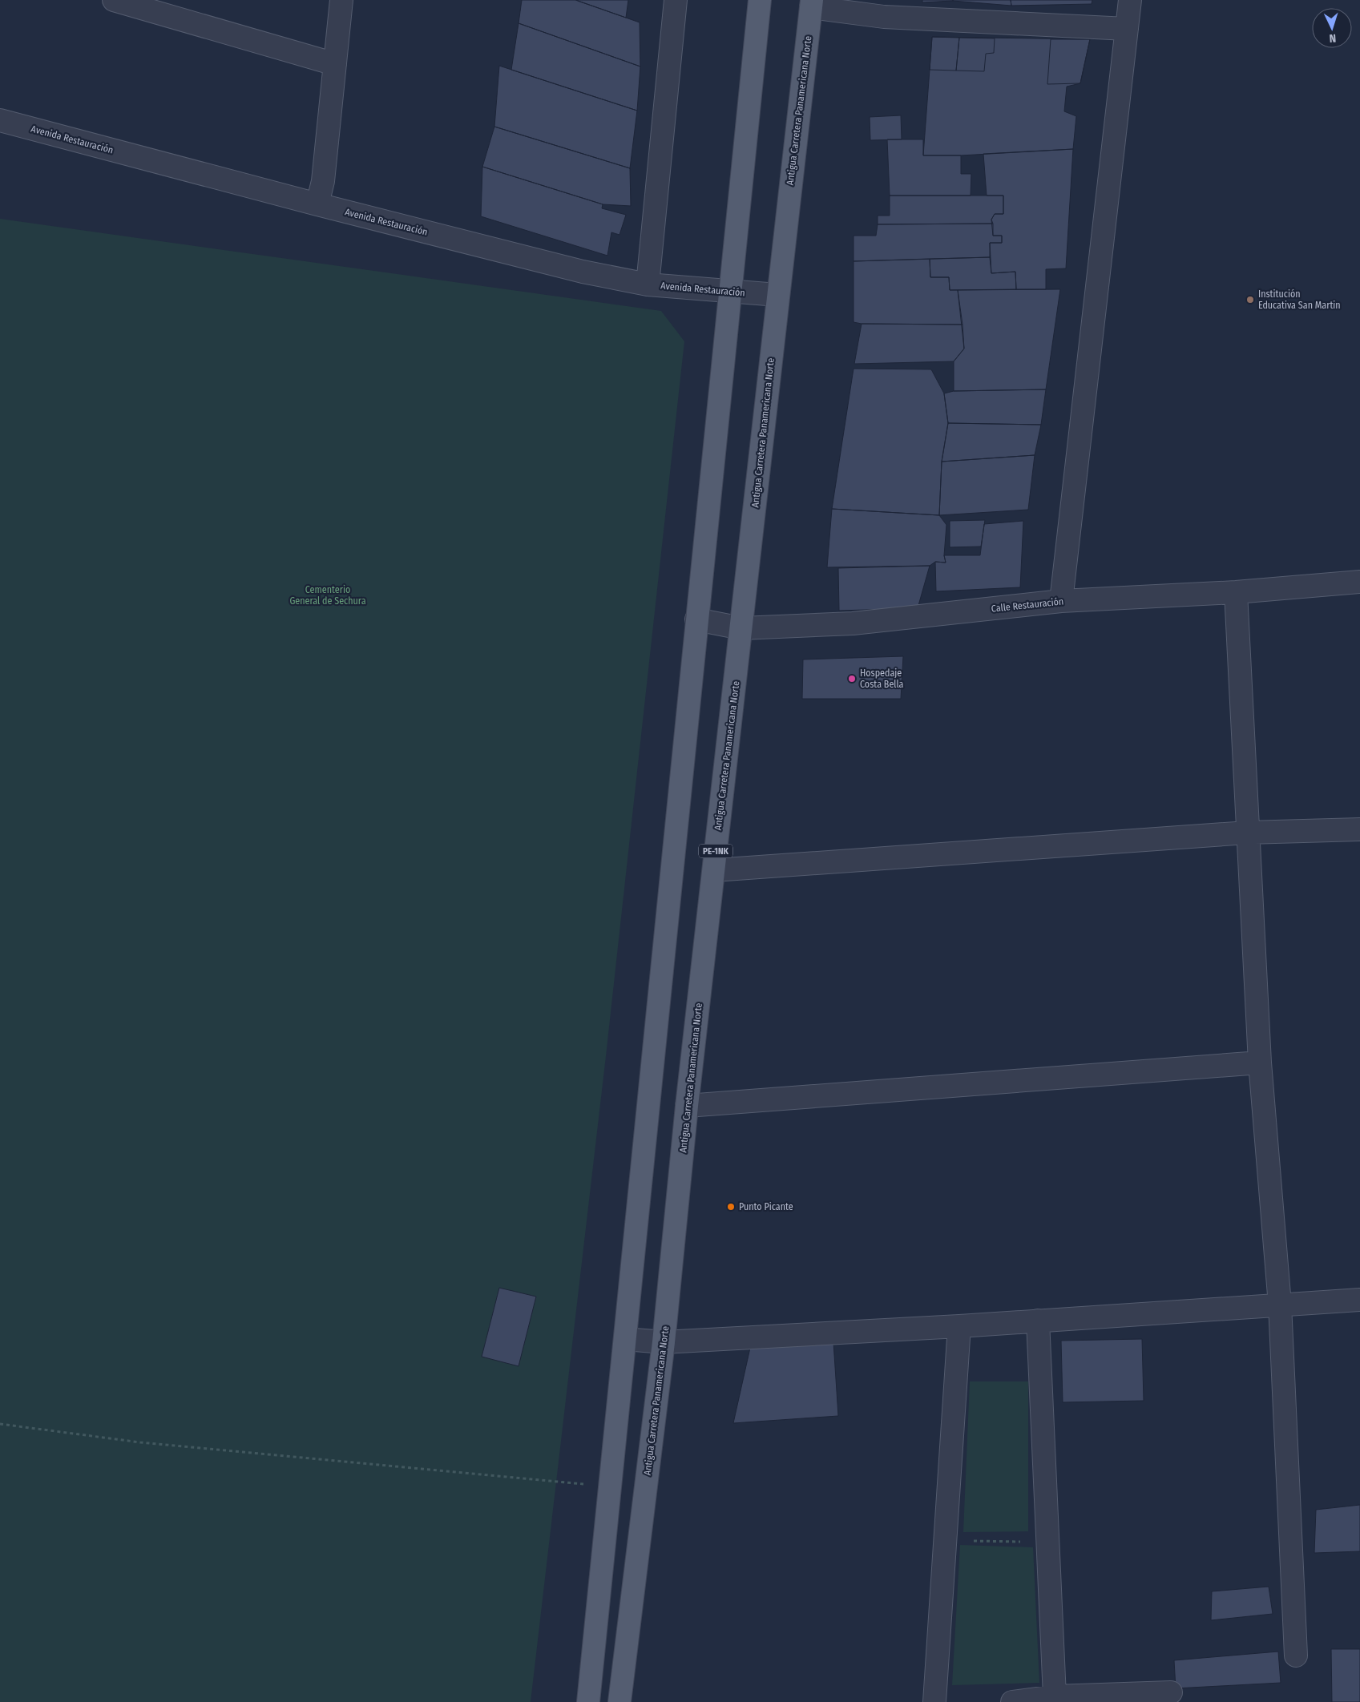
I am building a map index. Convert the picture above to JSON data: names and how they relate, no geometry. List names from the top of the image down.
{
  "streets": {
    "main road": ["Antigua Carretera Panamericana Norte", "PE-1NK"],
    "street": ["Avenida Restauración", "Calle Restauración"]
  },
  "crossings": [
    ["Antigua Carretera Panamericana Norte", "Avenida Restauración"],
    ["Antigua Carretera Panamericana Norte", "Calle Restauración"]
  ],
  "parks": ["Cementerio General de Sechura"],
  "places": ["Institución Educativa San Martin", "Hospedaje Costa Bella", "Punto Picante"],
  "north": "bottom"
}
